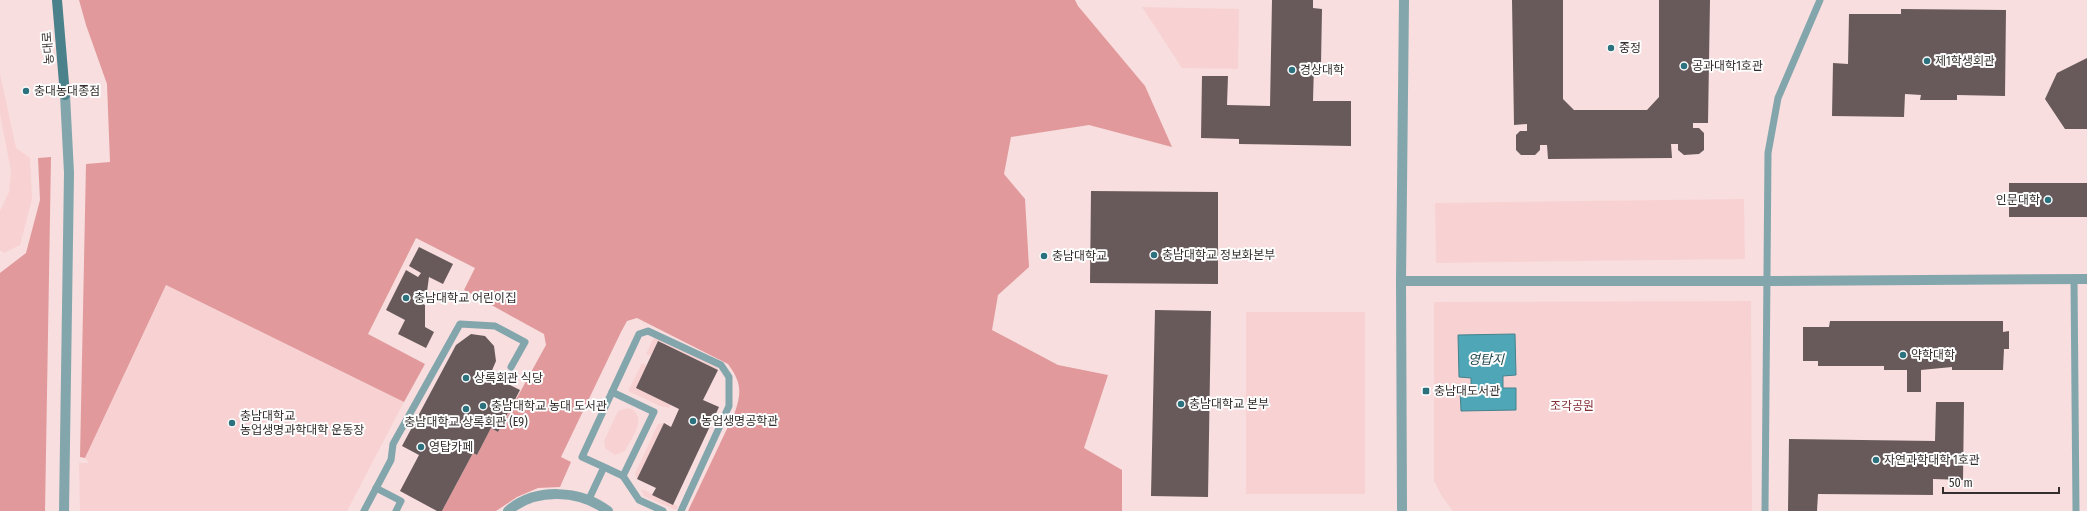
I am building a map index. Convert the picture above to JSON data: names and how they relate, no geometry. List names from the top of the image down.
{
  "streets": {
    "street": ["농대로"]
  },
  "water": ["영탑지"],
  "parks": ["조각공원"],
  "places": {
    "other": [
      "중정",
      "제1학생회관",
      "공과대학1호관",
      "경상대학",
      "충대농대종점",
      "인문대학",
      "충남대학교 정보화본부",
      "충남대학교",
      "충남대학교 어린이집",
      "약학대학",
      "상록회관 식당",
      "충남대학교 본부",
      "충남대학교 농대 도서관",
      "충남대학교 상록회관 (E9)",
      "농업생명공학관",
      "충남대학교 농업생명과학대학 운동장",
      "영탑카페",
      "자연과학대학 1호관"
    ],
    "transit": ["충남대도서관"]
  },
  "scale_bar": "50 m"
}
